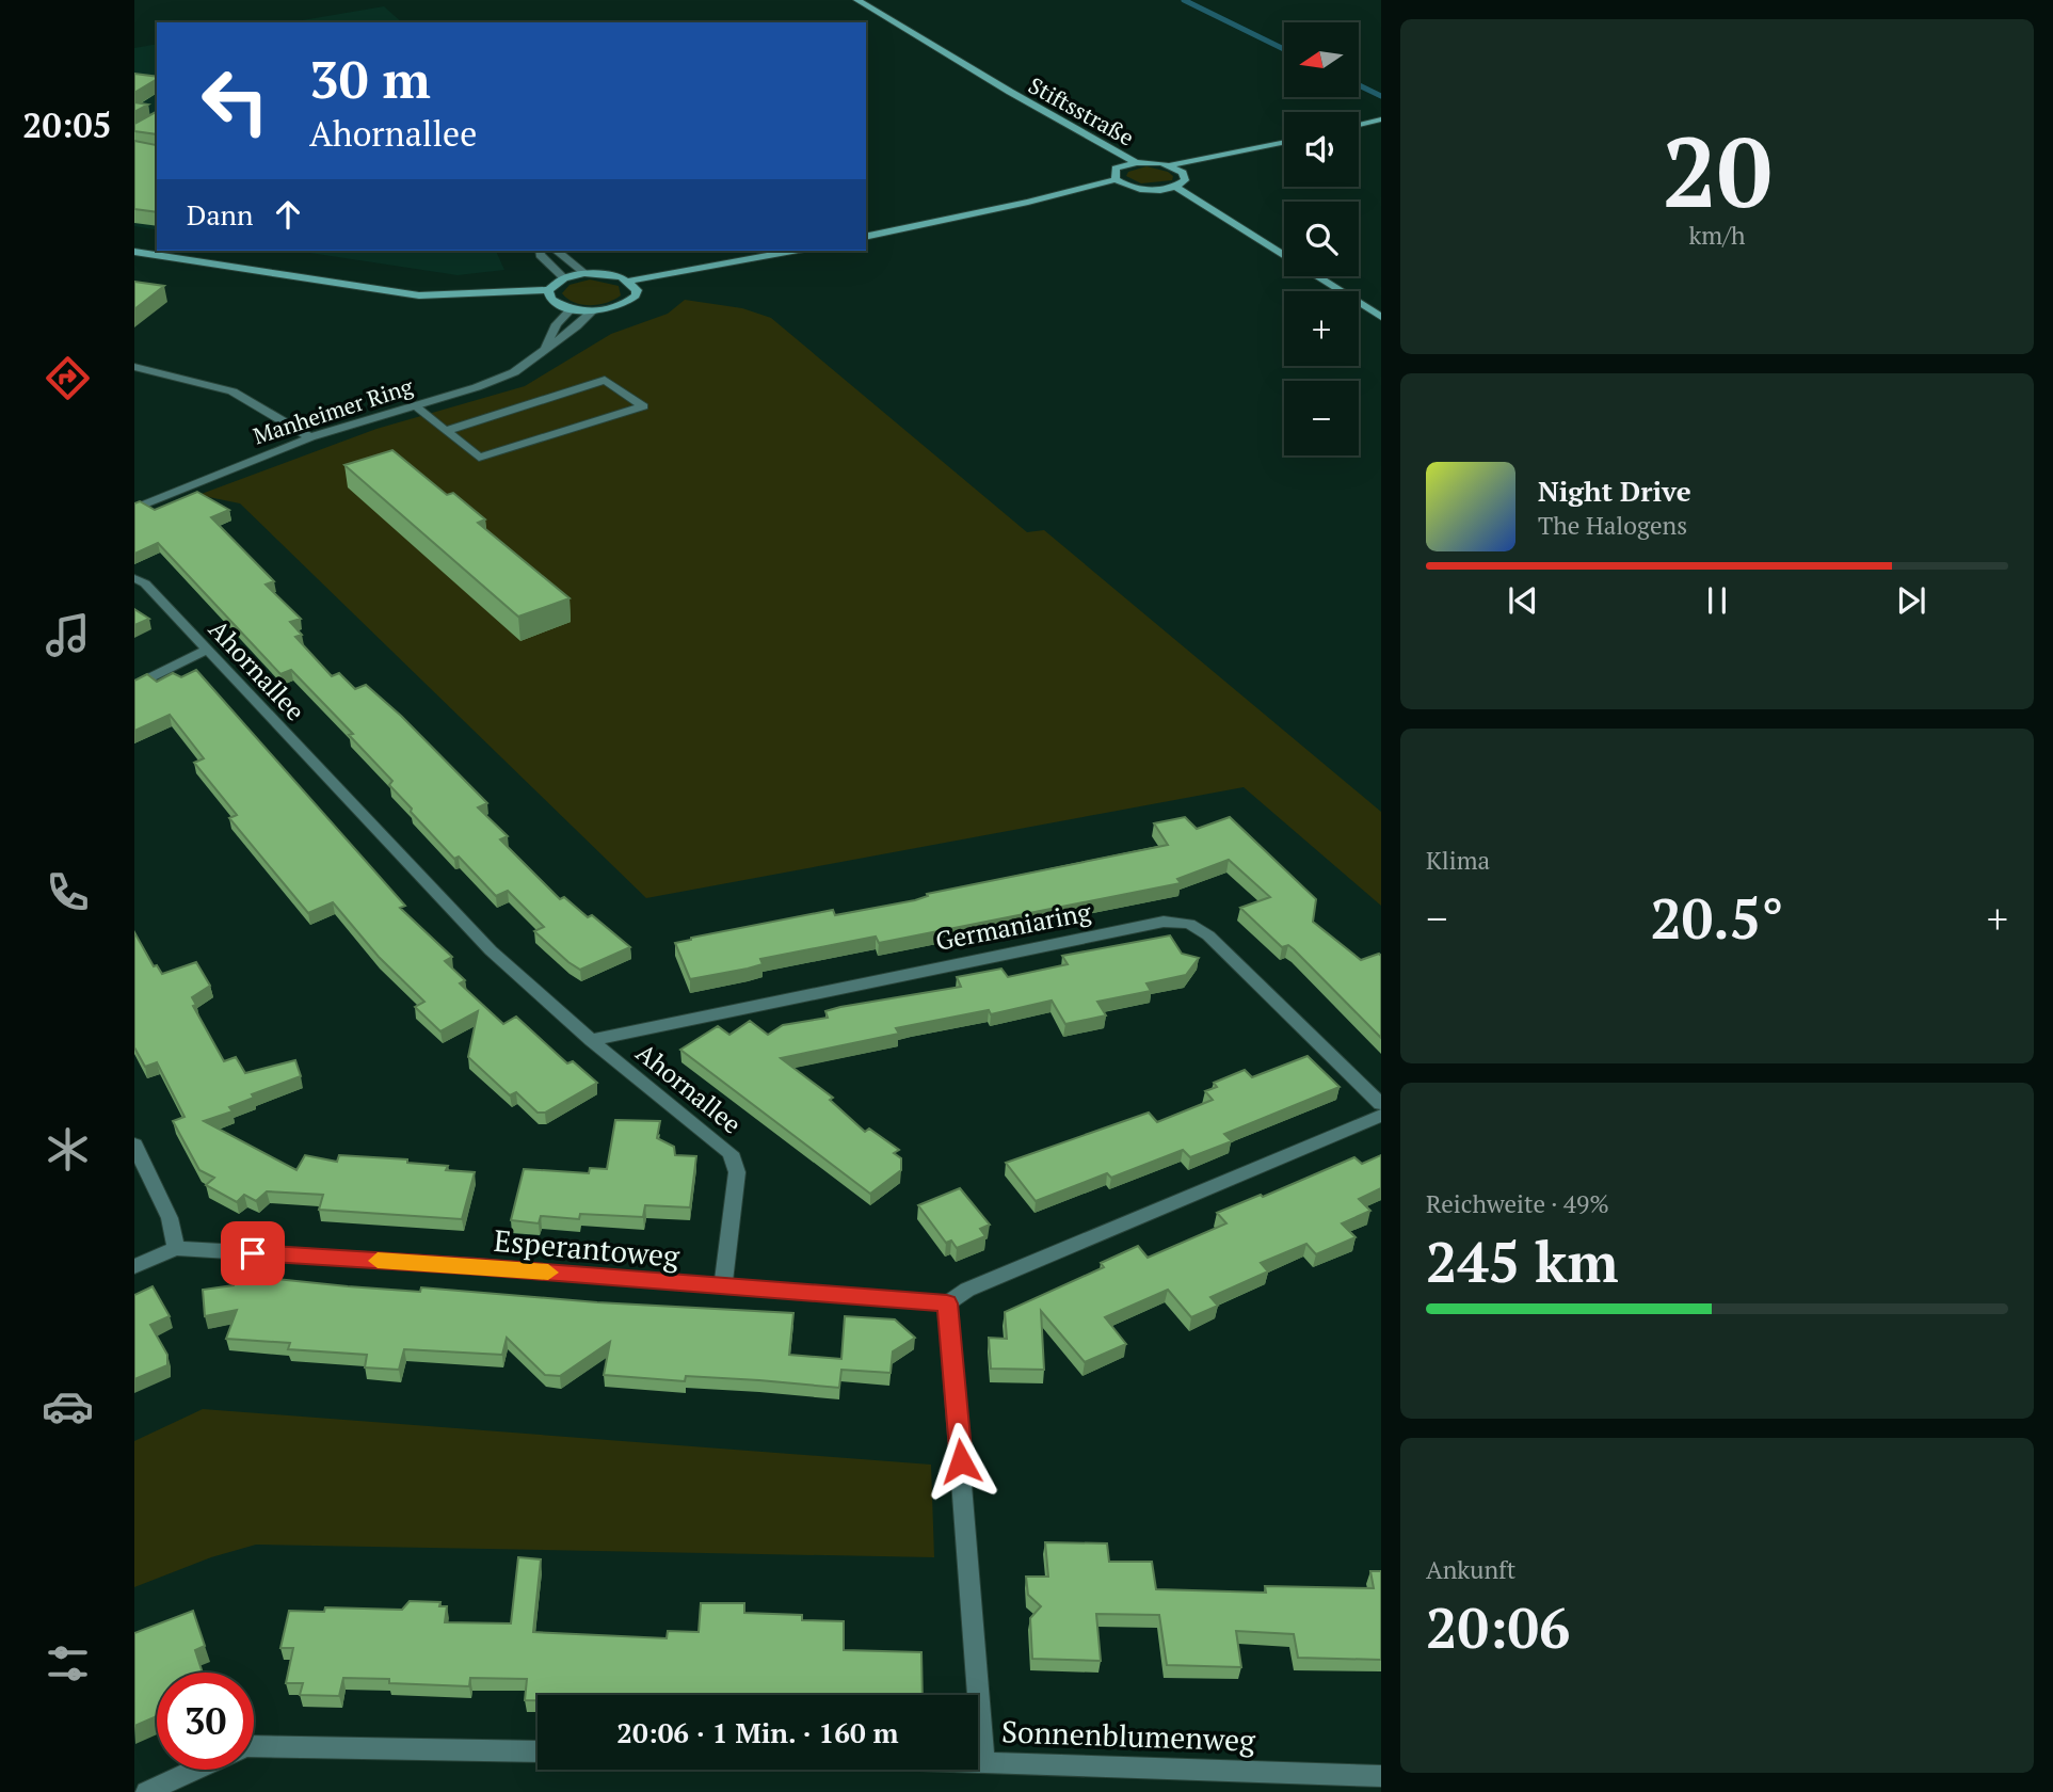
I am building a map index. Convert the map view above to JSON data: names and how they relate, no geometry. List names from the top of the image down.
{
  "streets": {
    "street": [
      "Stiftsstraße",
      "Manheimer Ring",
      "Ahornallee",
      "Germaniaring",
      "Esperantoweg",
      "Sonnenblumenweg"
    ]
  },
  "crossings": [
    ["Ahornallee", "Germaniaring"],
    ["Ahornallee", "Esperantoweg"]
  ],
  "north": "left",
  "page": {
    "tabs": "20:05",
    "tile": [
      ["20", "km/h"],
      "Klima",
      ["Reichweite · 49%", "245 km"],
      ["Ankunft", "20:06"]
    ],
    "map_buttons": ["+", "−"],
    "turn": ["30 m", "Ahornallee"],
    "then": "Dann",
    "song": ["Night Drive", "The Halogens"],
    "heat": ["−", "20.5°", "+"],
    "limit": "30",
    "trip": "20:06 · 1 Min. · 160 m"
  }
}
